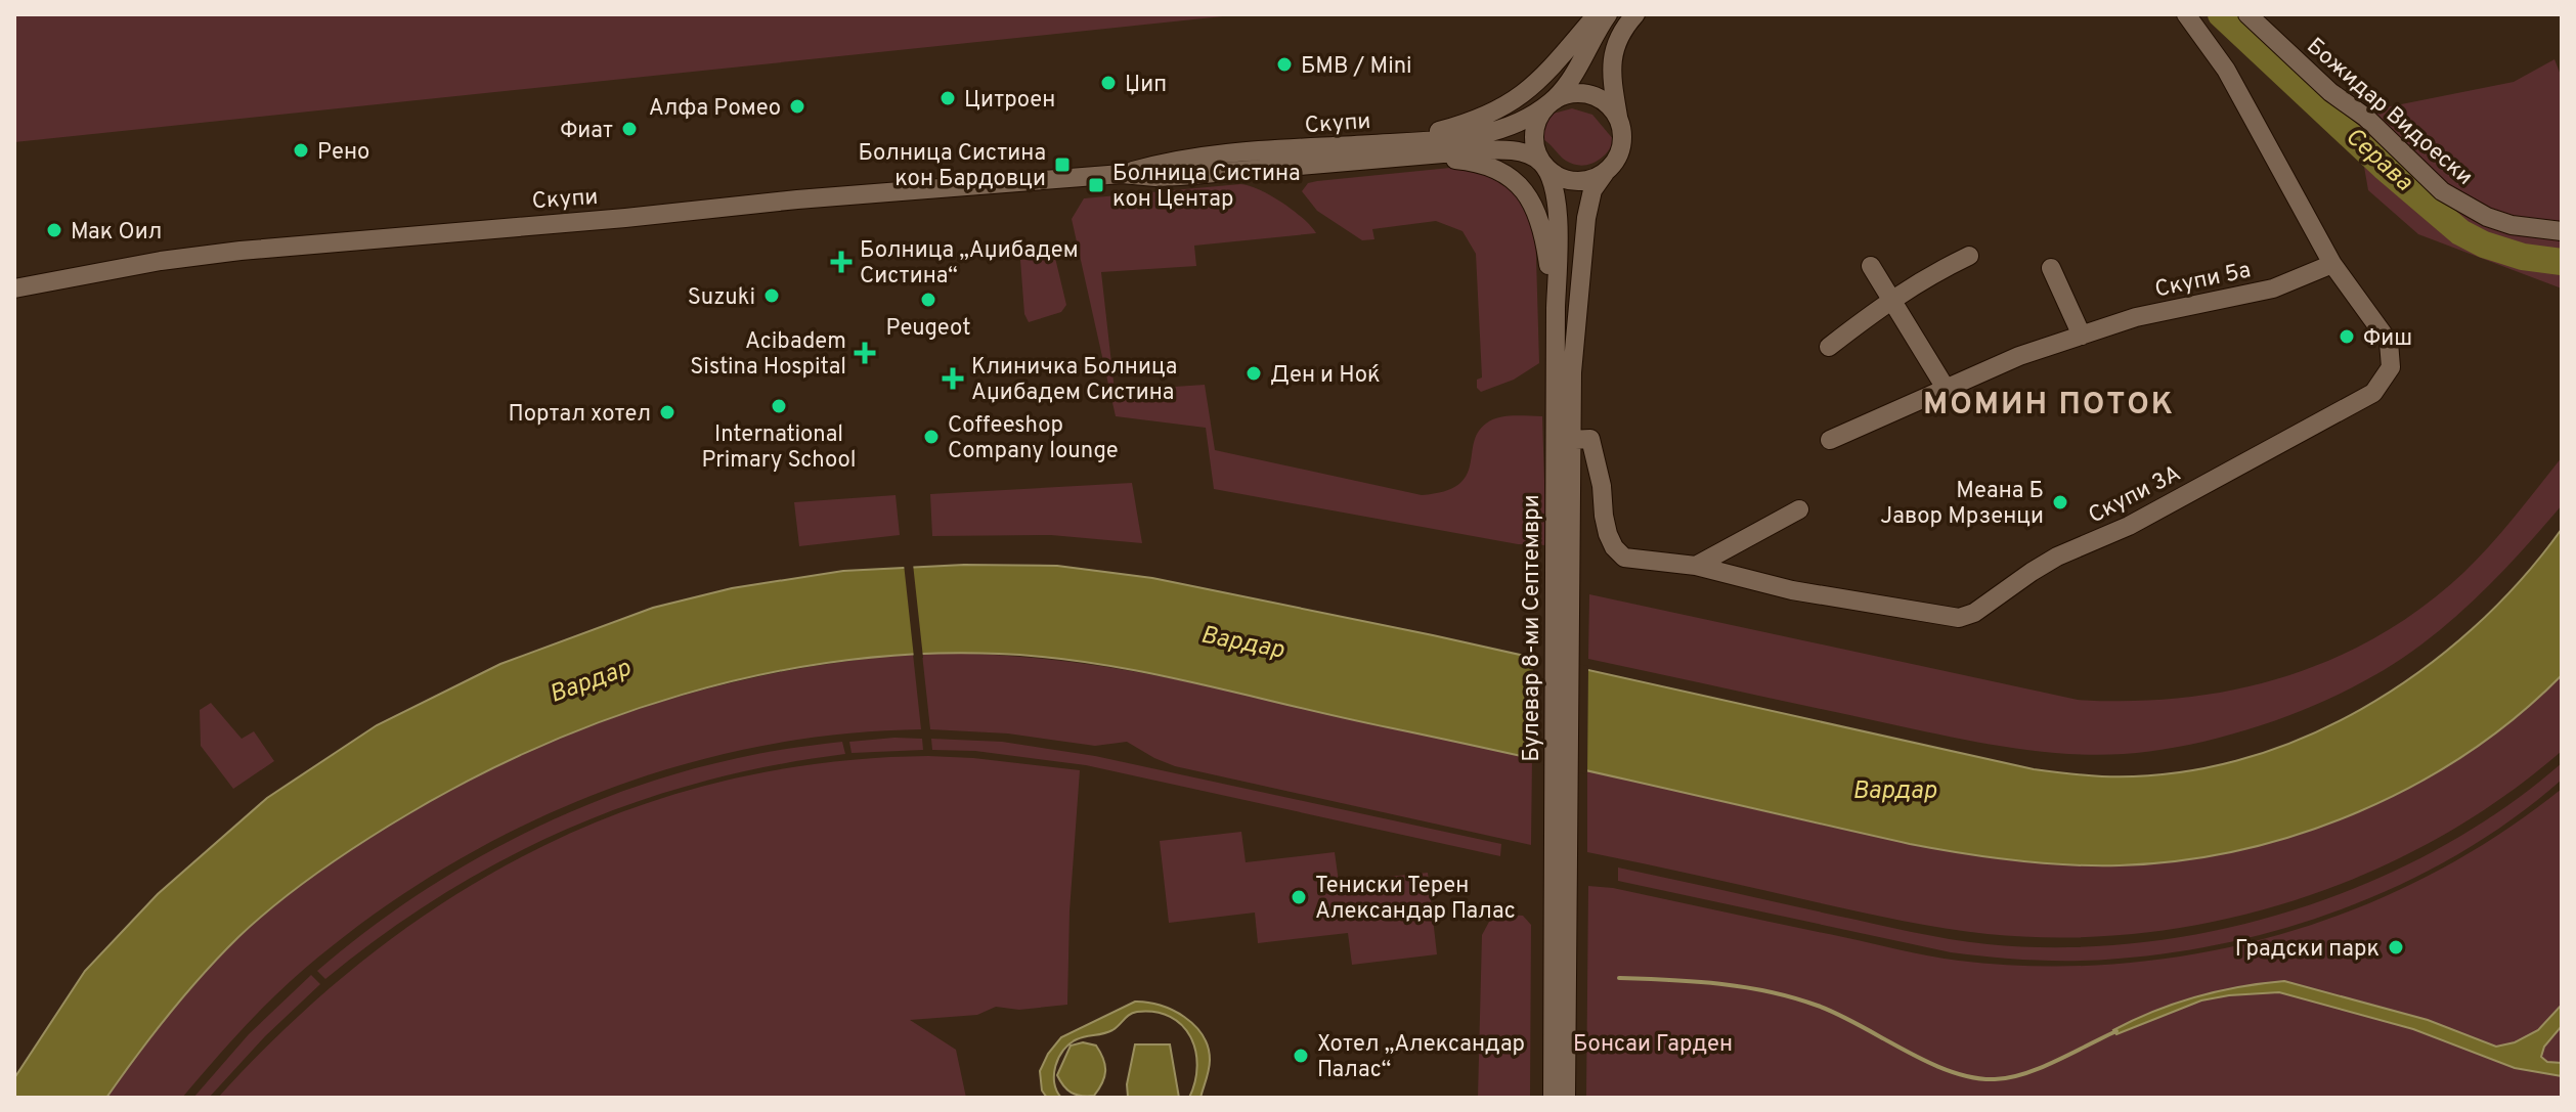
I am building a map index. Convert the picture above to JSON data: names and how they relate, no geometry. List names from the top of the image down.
{
  "streets": {
    "street": [
      "Божидар Видоески",
      "Скупи",
      "Скупи 5а",
      "Скупи 3А",
      "Булевар 8-ми Септември"
    ]
  },
  "crossings": [
    ["Скупи", "Булевар 8-ми Септември"],
    ["Скупи 5а", "Скупи 3А"],
    ["Скупи 3А", "Булевар 8-ми Септември"]
  ],
  "districts": ["МОМИН ПОТОК"],
  "water": ["Серава", "Вардар"],
  "parks": ["Бонсаи Гарден"],
  "places": {
    "other": [
      "БМВ / Mini",
      "Џип",
      "Цитроен",
      "Алфа Ромео",
      "Фиат",
      "Рено",
      "Мак Оил",
      "Suzuki",
      "Peugeot",
      "Фиш",
      "Ден и Ноќ",
      "International Primary School",
      "Портал хотел",
      "Coffeeshop Company lounge",
      "Меана Б Јавор Мрзенци",
      "Тениски Терен Александар Палас",
      "Градски парк",
      "Хотел „Александар Палас“"
    ],
    "transit": ["Болница Систина кон Бардовци", "Болница Систина кон Центар"],
    "health": ["Болница „Аџибадем Систина“", "Acibadem Sistina Hospital", "Клиничка Болница Аџибадем Систина"]
  }
}
